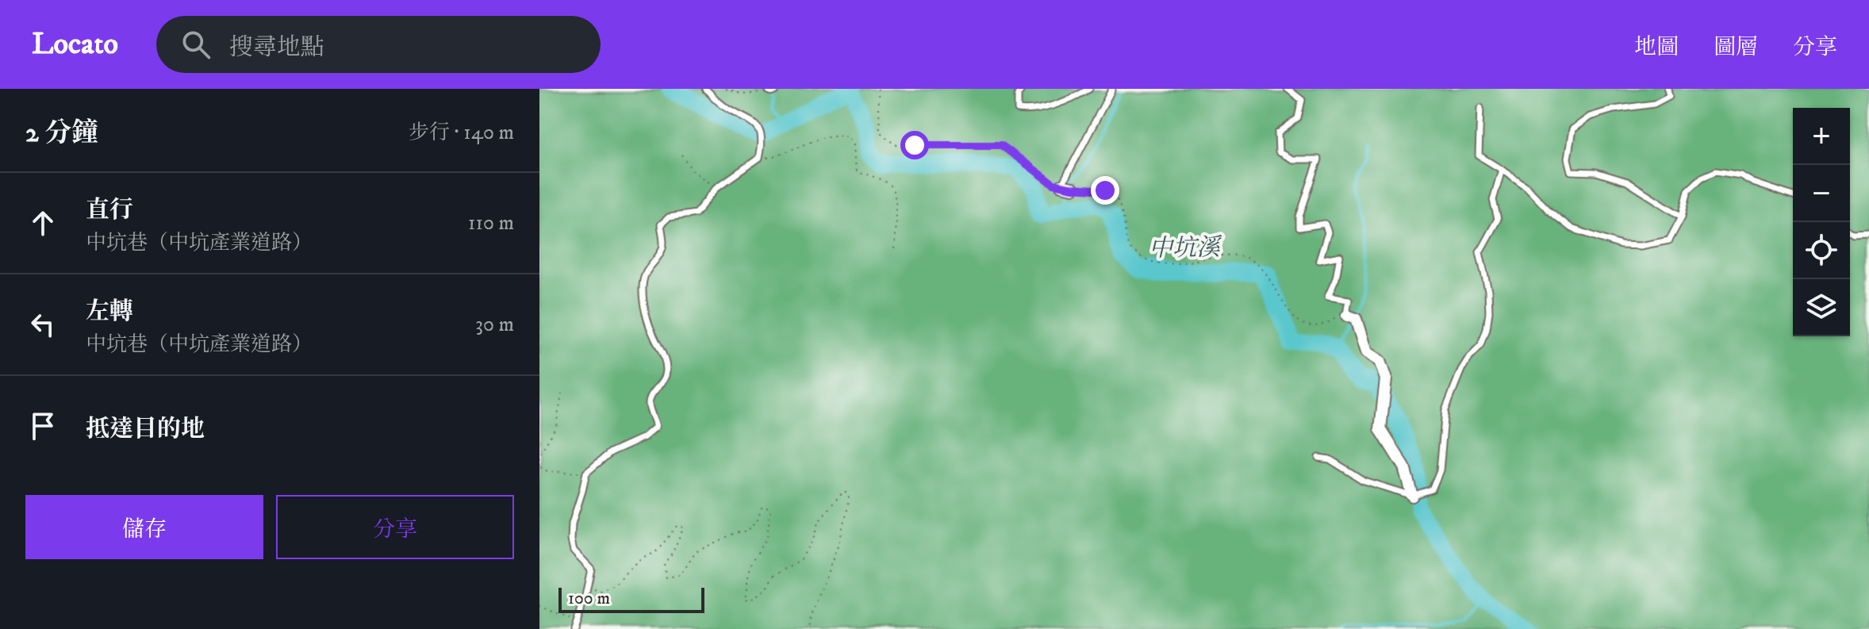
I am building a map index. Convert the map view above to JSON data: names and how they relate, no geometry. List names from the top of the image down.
{
  "water": ["中坑溪"],
  "scale_bar": "100 m",
  "page": {
    "header": "Locato",
    "search": "搜尋地點",
    "nav": ["地圖", "圖層", "分享"],
    "heading": ["2 分鐘", "步行 · 140 m"],
    "map_buttons": ["+", "−"],
    "list": [
      ["直行", "中坑巷（中坑產業道路）", "110 m"],
      ["左轉", "中坑巷（中坑產業道路）", "30 m"],
      "抵達目的地"
    ],
    "buttons": ["儲存", "分享"],
    "scale": "100 m"
  }
}
